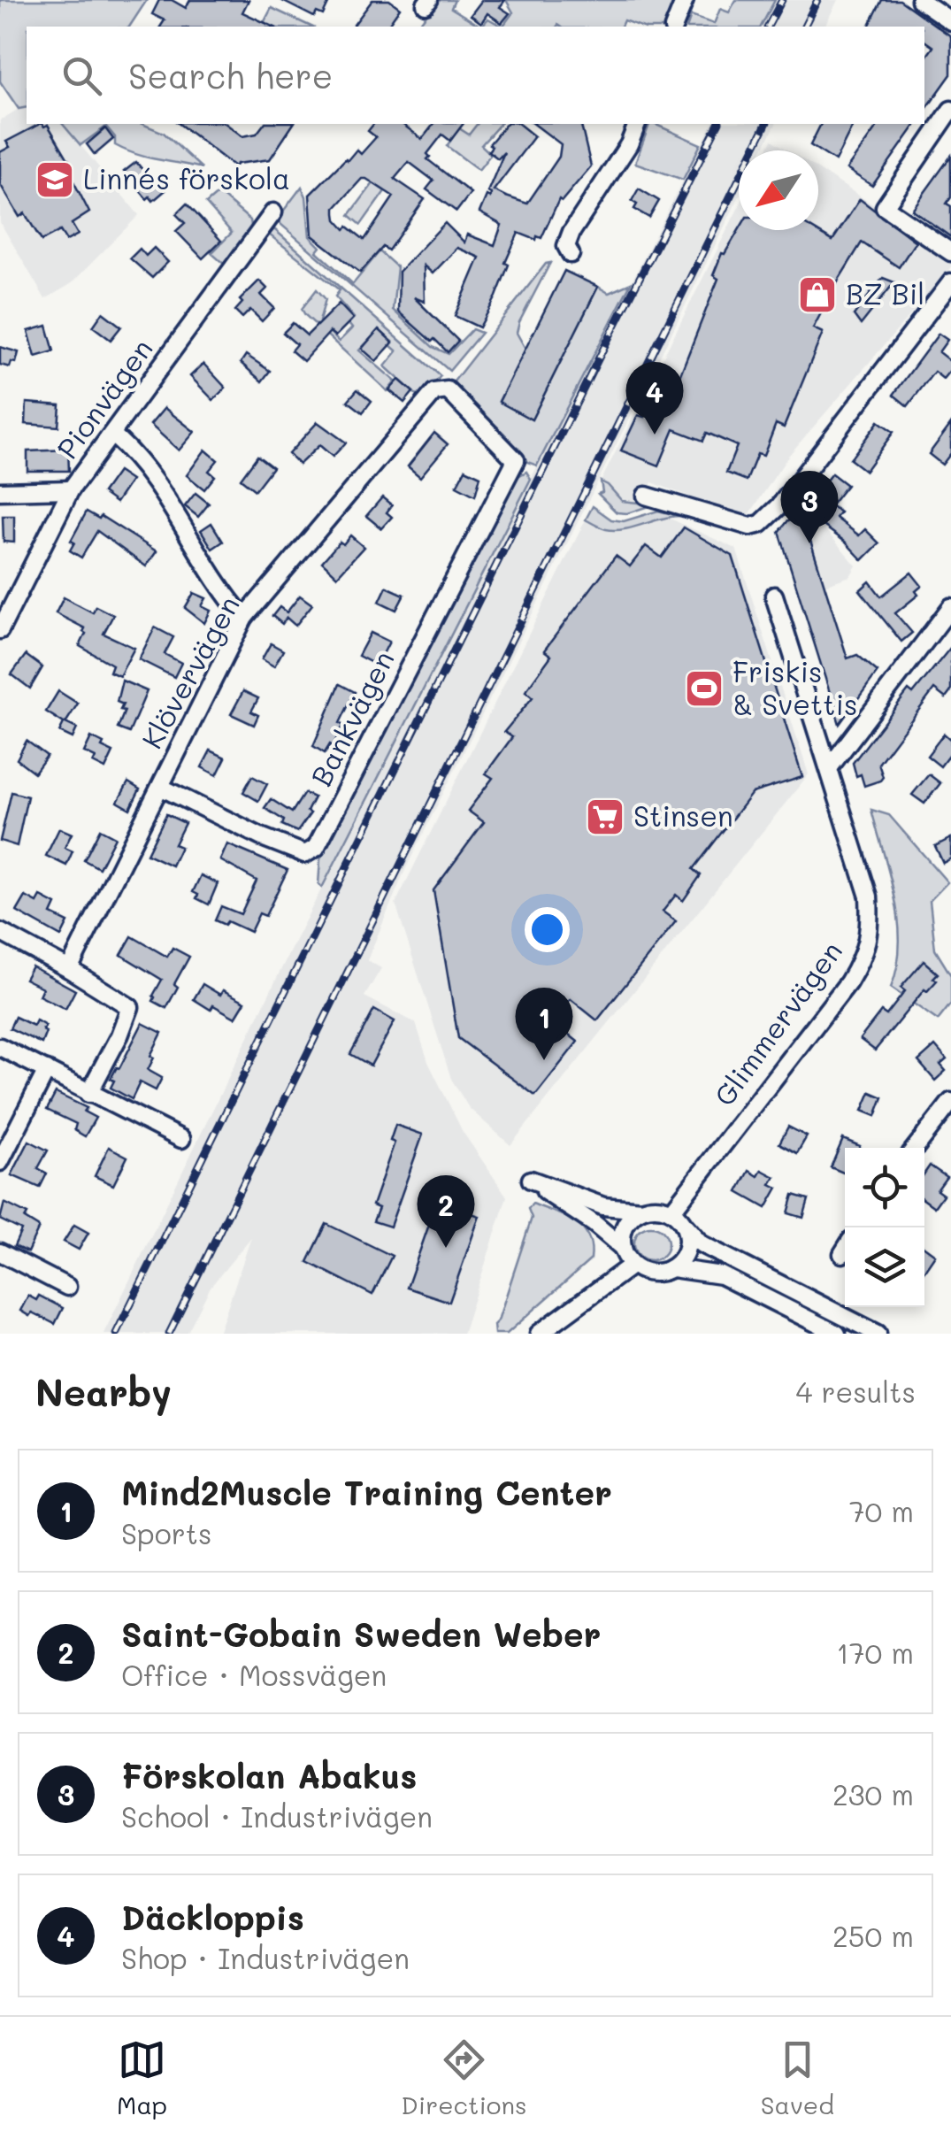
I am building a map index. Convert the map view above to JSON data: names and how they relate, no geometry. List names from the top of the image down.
{
  "streets": {
    "street": [
      "Pionvägen",
      "Klövervägen",
      "Bankvägen",
      "Glimmervägen"
    ]
  },
  "crossings": [
    ["Klövervägen", "Bankvägen"]
  ],
  "places": {
    "school or university": ["Linnés förskola"],
    "shop": ["BZ Bil"],
    "sports": ["Friskis & Svettis"],
    "supermarket": ["Stinsen"]
  },
  "north": "bottom left",
  "page": {
    "search": "Search here",
    "pins": [
      "4",
      "3",
      "1",
      "2"
    ],
    "heading": ["Nearby", "4 results"],
    "list": [
      {
        "mark": "1",
        "name": "Mind2Muscle Training Center",
        "note": "Sports",
        "value": "70 m"
      },
      {
        "mark": "2",
        "name": "Saint-Gobain Sweden Weber",
        "note": "Office · Mossvägen",
        "value": "170 m"
      },
      {
        "mark": "3",
        "name": "Förskolan Abakus",
        "note": "School · Industrivägen",
        "value": "230 m"
      },
      {
        "mark": "4",
        "name": "Däckloppis",
        "note": "Shop · Industrivägen",
        "value": "250 m"
      }
    ],
    "nav": ["Map", "Directions", "Saved"]
  }
}
